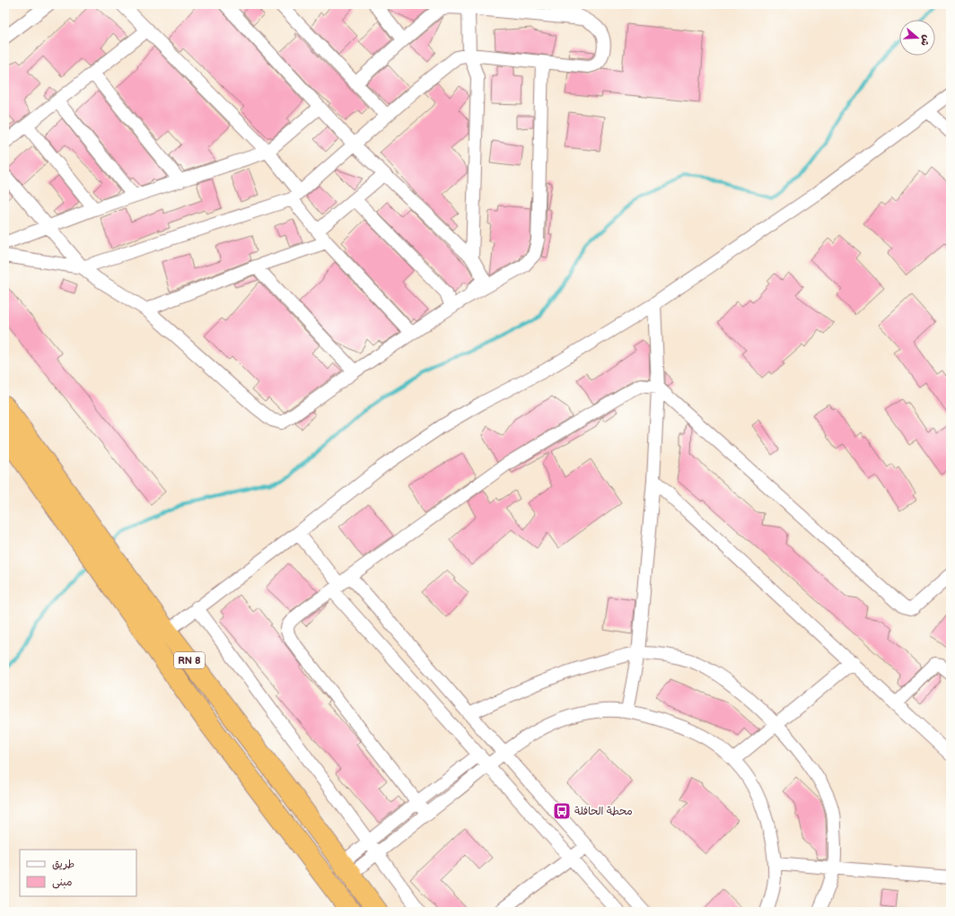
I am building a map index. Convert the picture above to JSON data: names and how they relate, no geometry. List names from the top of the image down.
{
  "streets": {
    "highway": ["RN 8"]
  },
  "places": {
    "bus stop": ["محطة الحافلة"]
  },
  "legend": ["طريق", "مبنى"],
  "north": "right"
}
